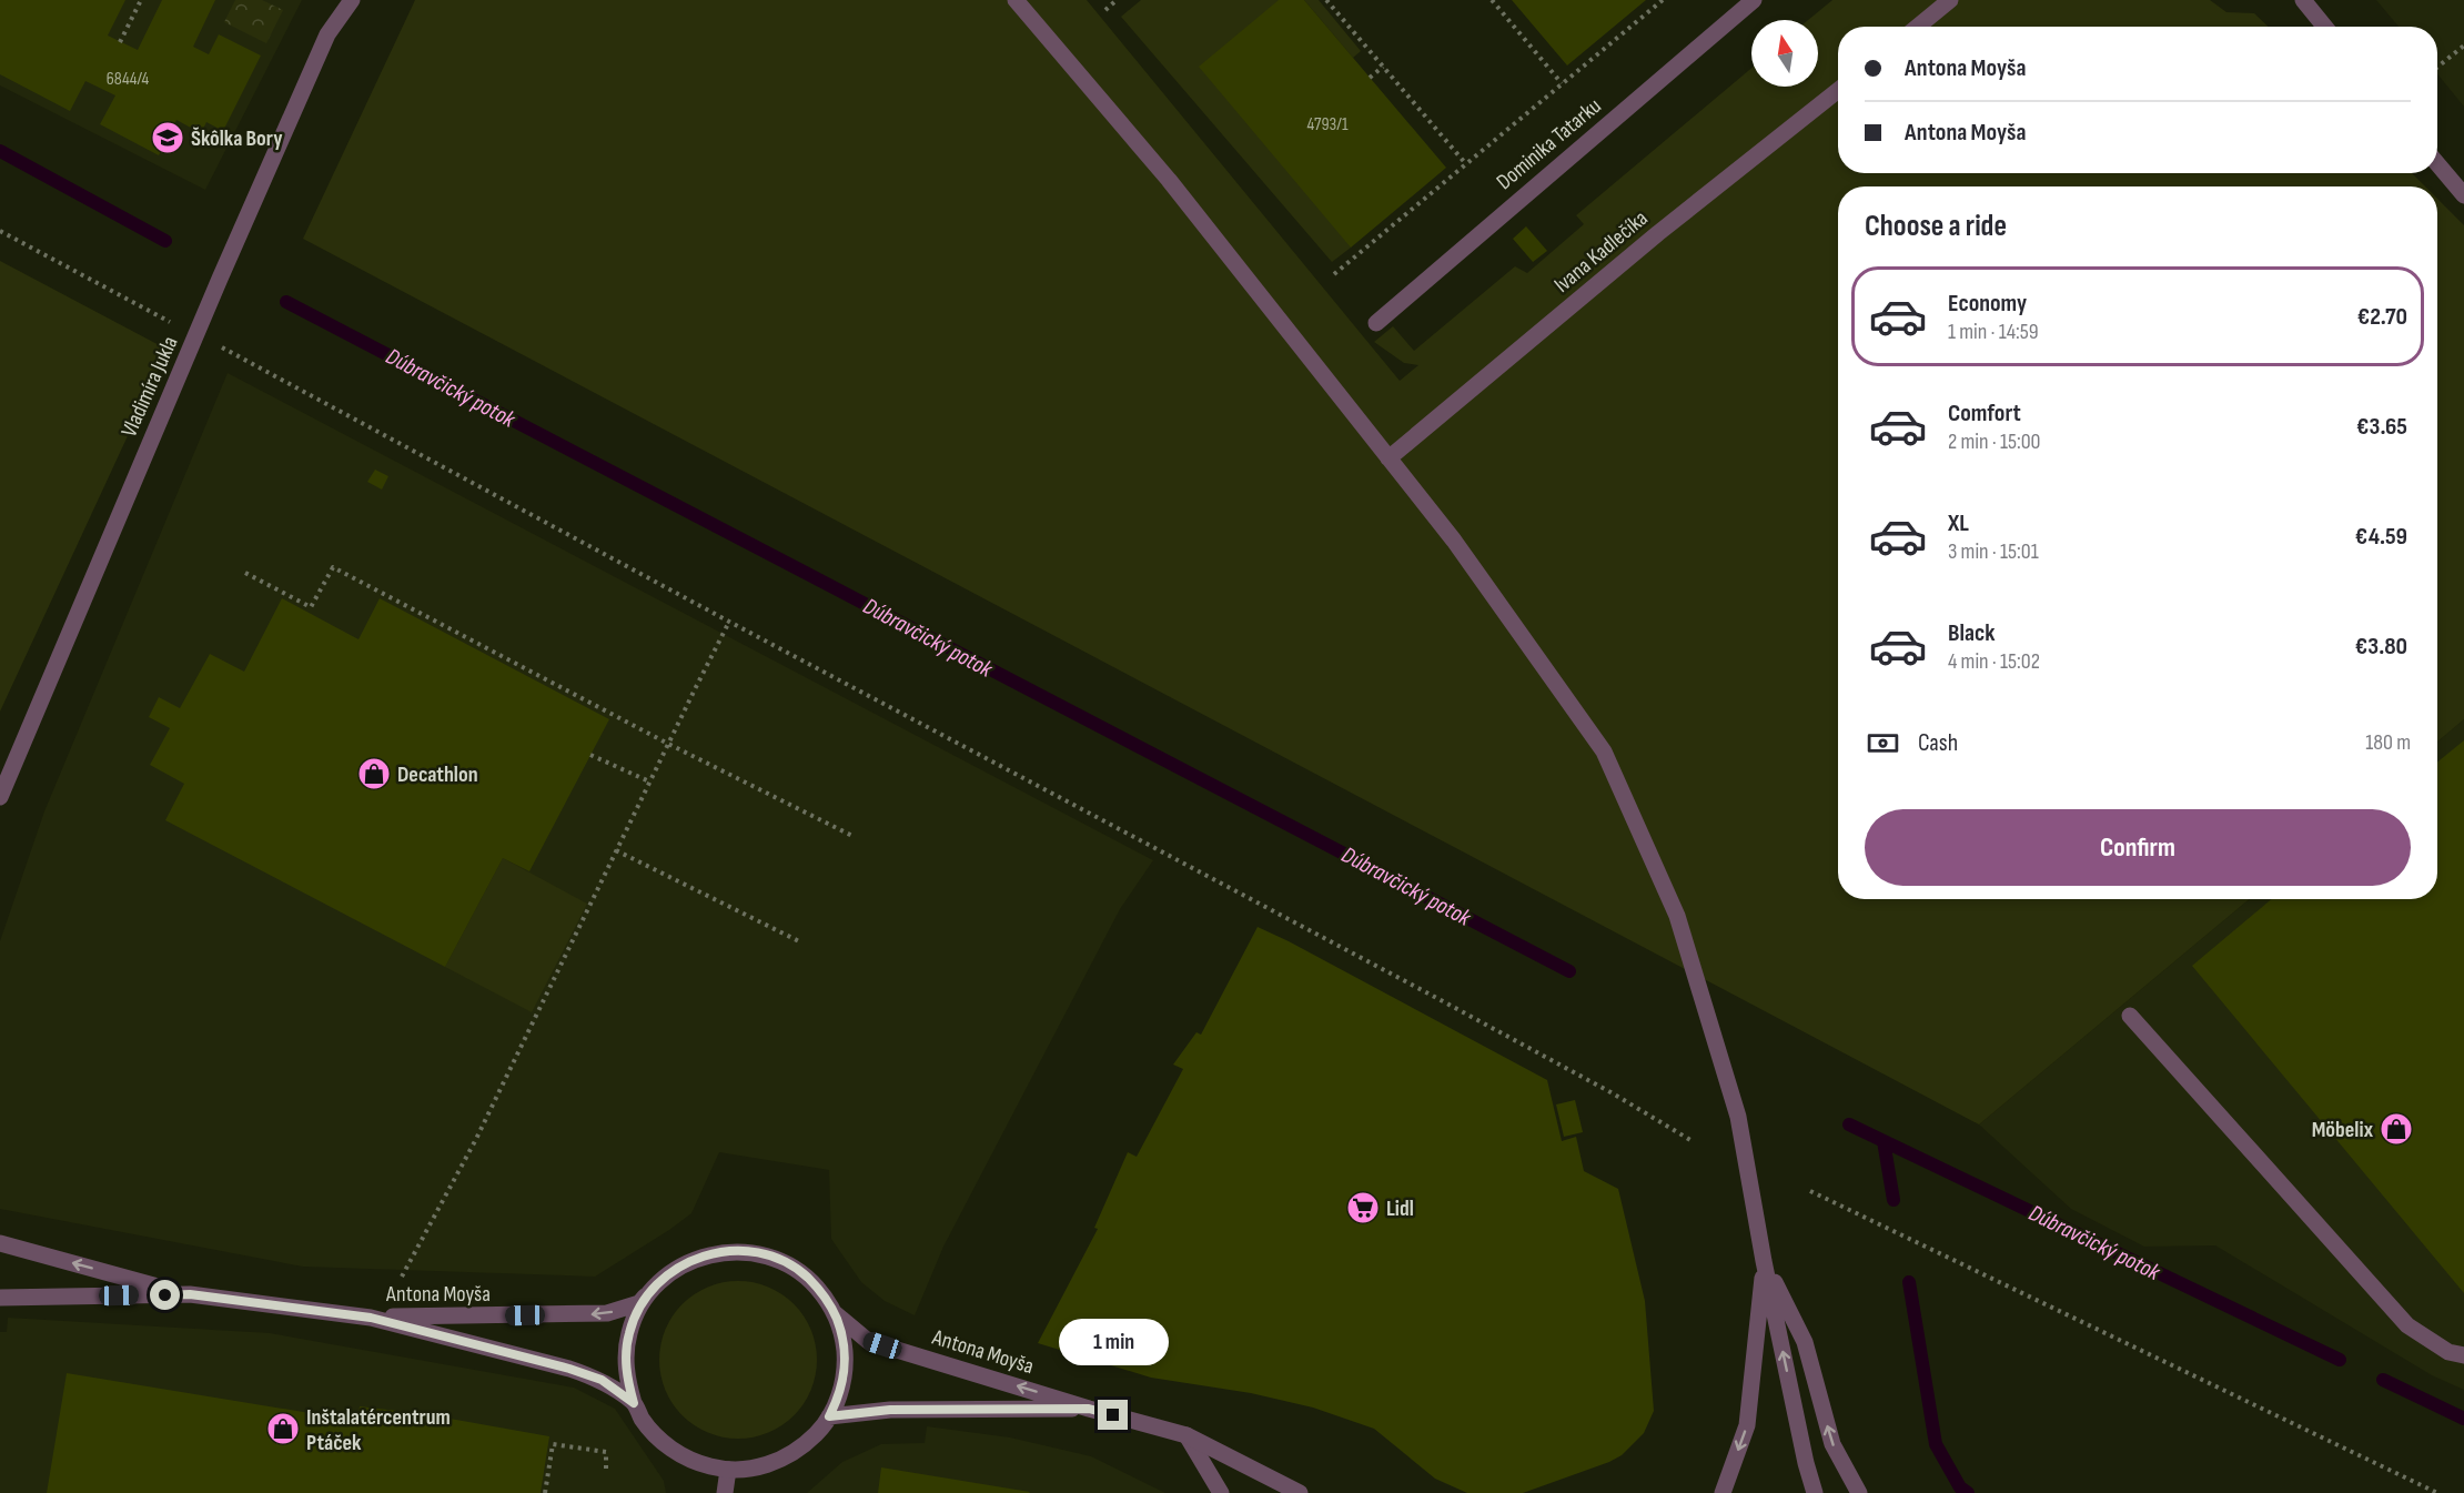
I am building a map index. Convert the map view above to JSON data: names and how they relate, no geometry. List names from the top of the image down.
{
  "streets": {
    "street": [
      "Dominika Tatarku",
      "Ivana Kadlečíka",
      "Vladimíra Jukla",
      "Antona Moyša"
    ]
  },
  "water": ["Dúbravčický potok"],
  "places": {
    "school or university": ["Škôlka Bory"],
    "shop": ["Decathlon", "Möbelix", "Inštalatércentrum Ptáček"],
    "supermarket": ["Lidl"]
  },
  "house_numbers": ["6844/4", "4793/1"],
  "north": "top",
  "page": {
    "banner": ["Antona Moyša", "Antona Moyša"],
    "heading": "Choose a ride",
    "list": [
      {
        "name": "Economy",
        "note": "1 min · 14:59",
        "value": "€2.70"
      },
      {
        "name": "Comfort",
        "note": "2 min · 15:00",
        "value": "€3.65"
      },
      {
        "name": "XL",
        "note": "3 min · 15:01",
        "value": "€4.59"
      },
      {
        "name": "Black",
        "note": "4 min · 15:02",
        "value": "€3.80"
      }
    ],
    "pay": ["Cash", "180 m"],
    "buttons": "Confirm",
    "bubble": "1 min"
  }
}
